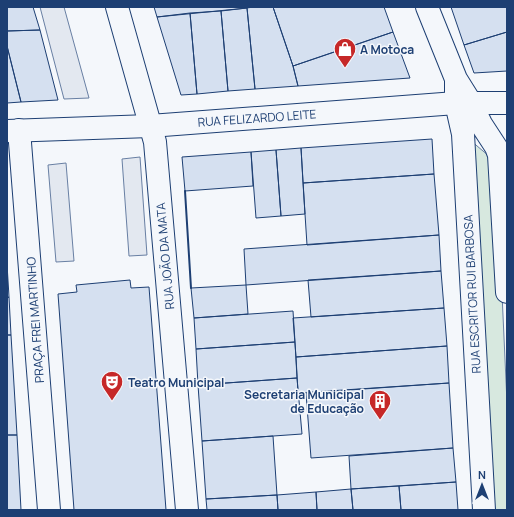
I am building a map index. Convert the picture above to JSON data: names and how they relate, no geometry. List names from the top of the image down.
{
  "streets": {
    "street": [
      "RUA FELIZARDO LEITE",
      "RUA JOÃO DA MATA",
      "RUA ESCRITOR RUI BARBOSA",
      "PRAÇA FREI MARTINHO"
    ]
  },
  "crossings": [
    ["RUA FELIZARDO LEITE", "RUA JOÃO DA MATA"],
    ["RUA FELIZARDO LEITE", "RUA ESCRITOR RUI BARBOSA"],
    ["RUA FELIZARDO LEITE", "PRAÇA FREI MARTINHO"]
  ],
  "places": {
    "shop": ["A Motoca"],
    "theatre": ["Teatro Municipal"],
    "building": ["Secretaria Municipal de Educação"]
  },
  "north": "top"
}
